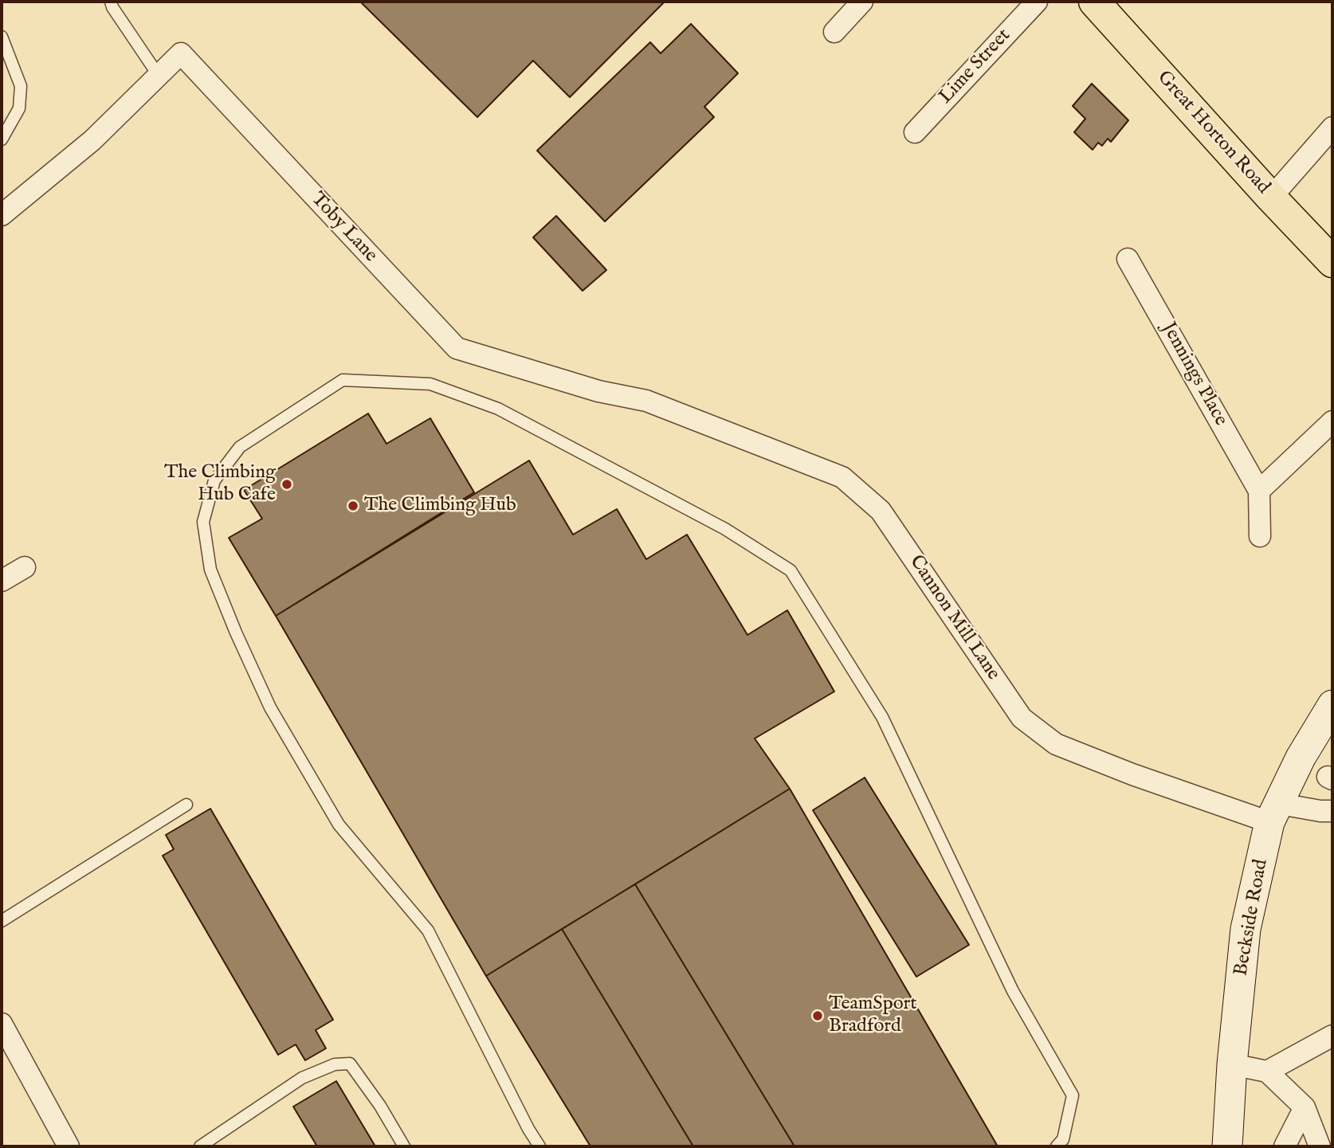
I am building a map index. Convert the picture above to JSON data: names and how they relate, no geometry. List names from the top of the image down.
{
  "streets": {
    "main road": ["Great Horton Road"],
    "street": [
      "Lime Street",
      "Toby Lane",
      "Jennings Place",
      "Cannon Mill Lane",
      "Beckside Road"
    ]
  },
  "crossings": [
    ["Toby Lane", "Cannon Mill Lane"],
    ["Cannon Mill Lane", "Beckside Road"]
  ],
  "places": ["The Climbing Hub Cafe", "The Climbing Hub", "TeamSport Bradford"]
}
